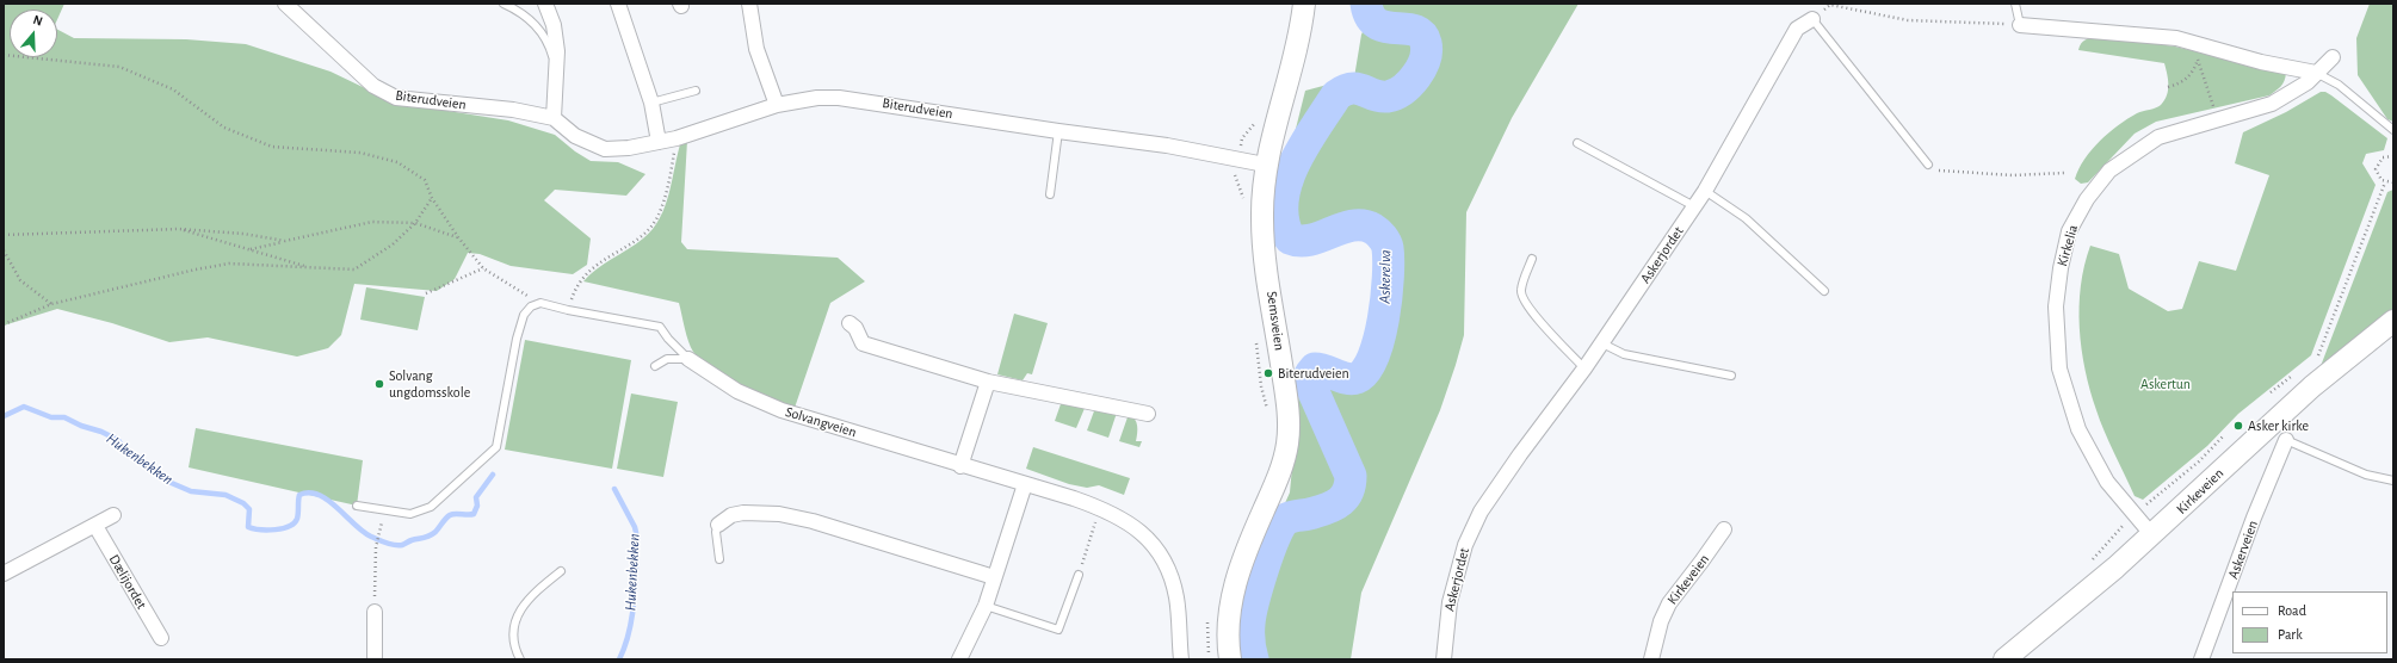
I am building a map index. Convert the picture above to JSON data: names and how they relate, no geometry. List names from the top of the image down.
{
  "streets": {
    "main road": ["Semsveien", "Kirkeveien"],
    "street": [
      "Biterudveien",
      "Kirkelia",
      "Askerjordet",
      "Solvangveien",
      "Askerveien",
      "Dælijordet"
    ]
  },
  "crossings": [
    ["Biterudveien", "Semsveien"],
    ["Kirkelia", "Kirkeveien"]
  ],
  "water": ["Askerelva", "Hukenbekken"],
  "parks": ["Askertun"],
  "places": ["Biterudveien", "Solvang ungdomsskole", "Asker kirke"],
  "legend": ["Road", "Park"],
  "north": "top"
}
